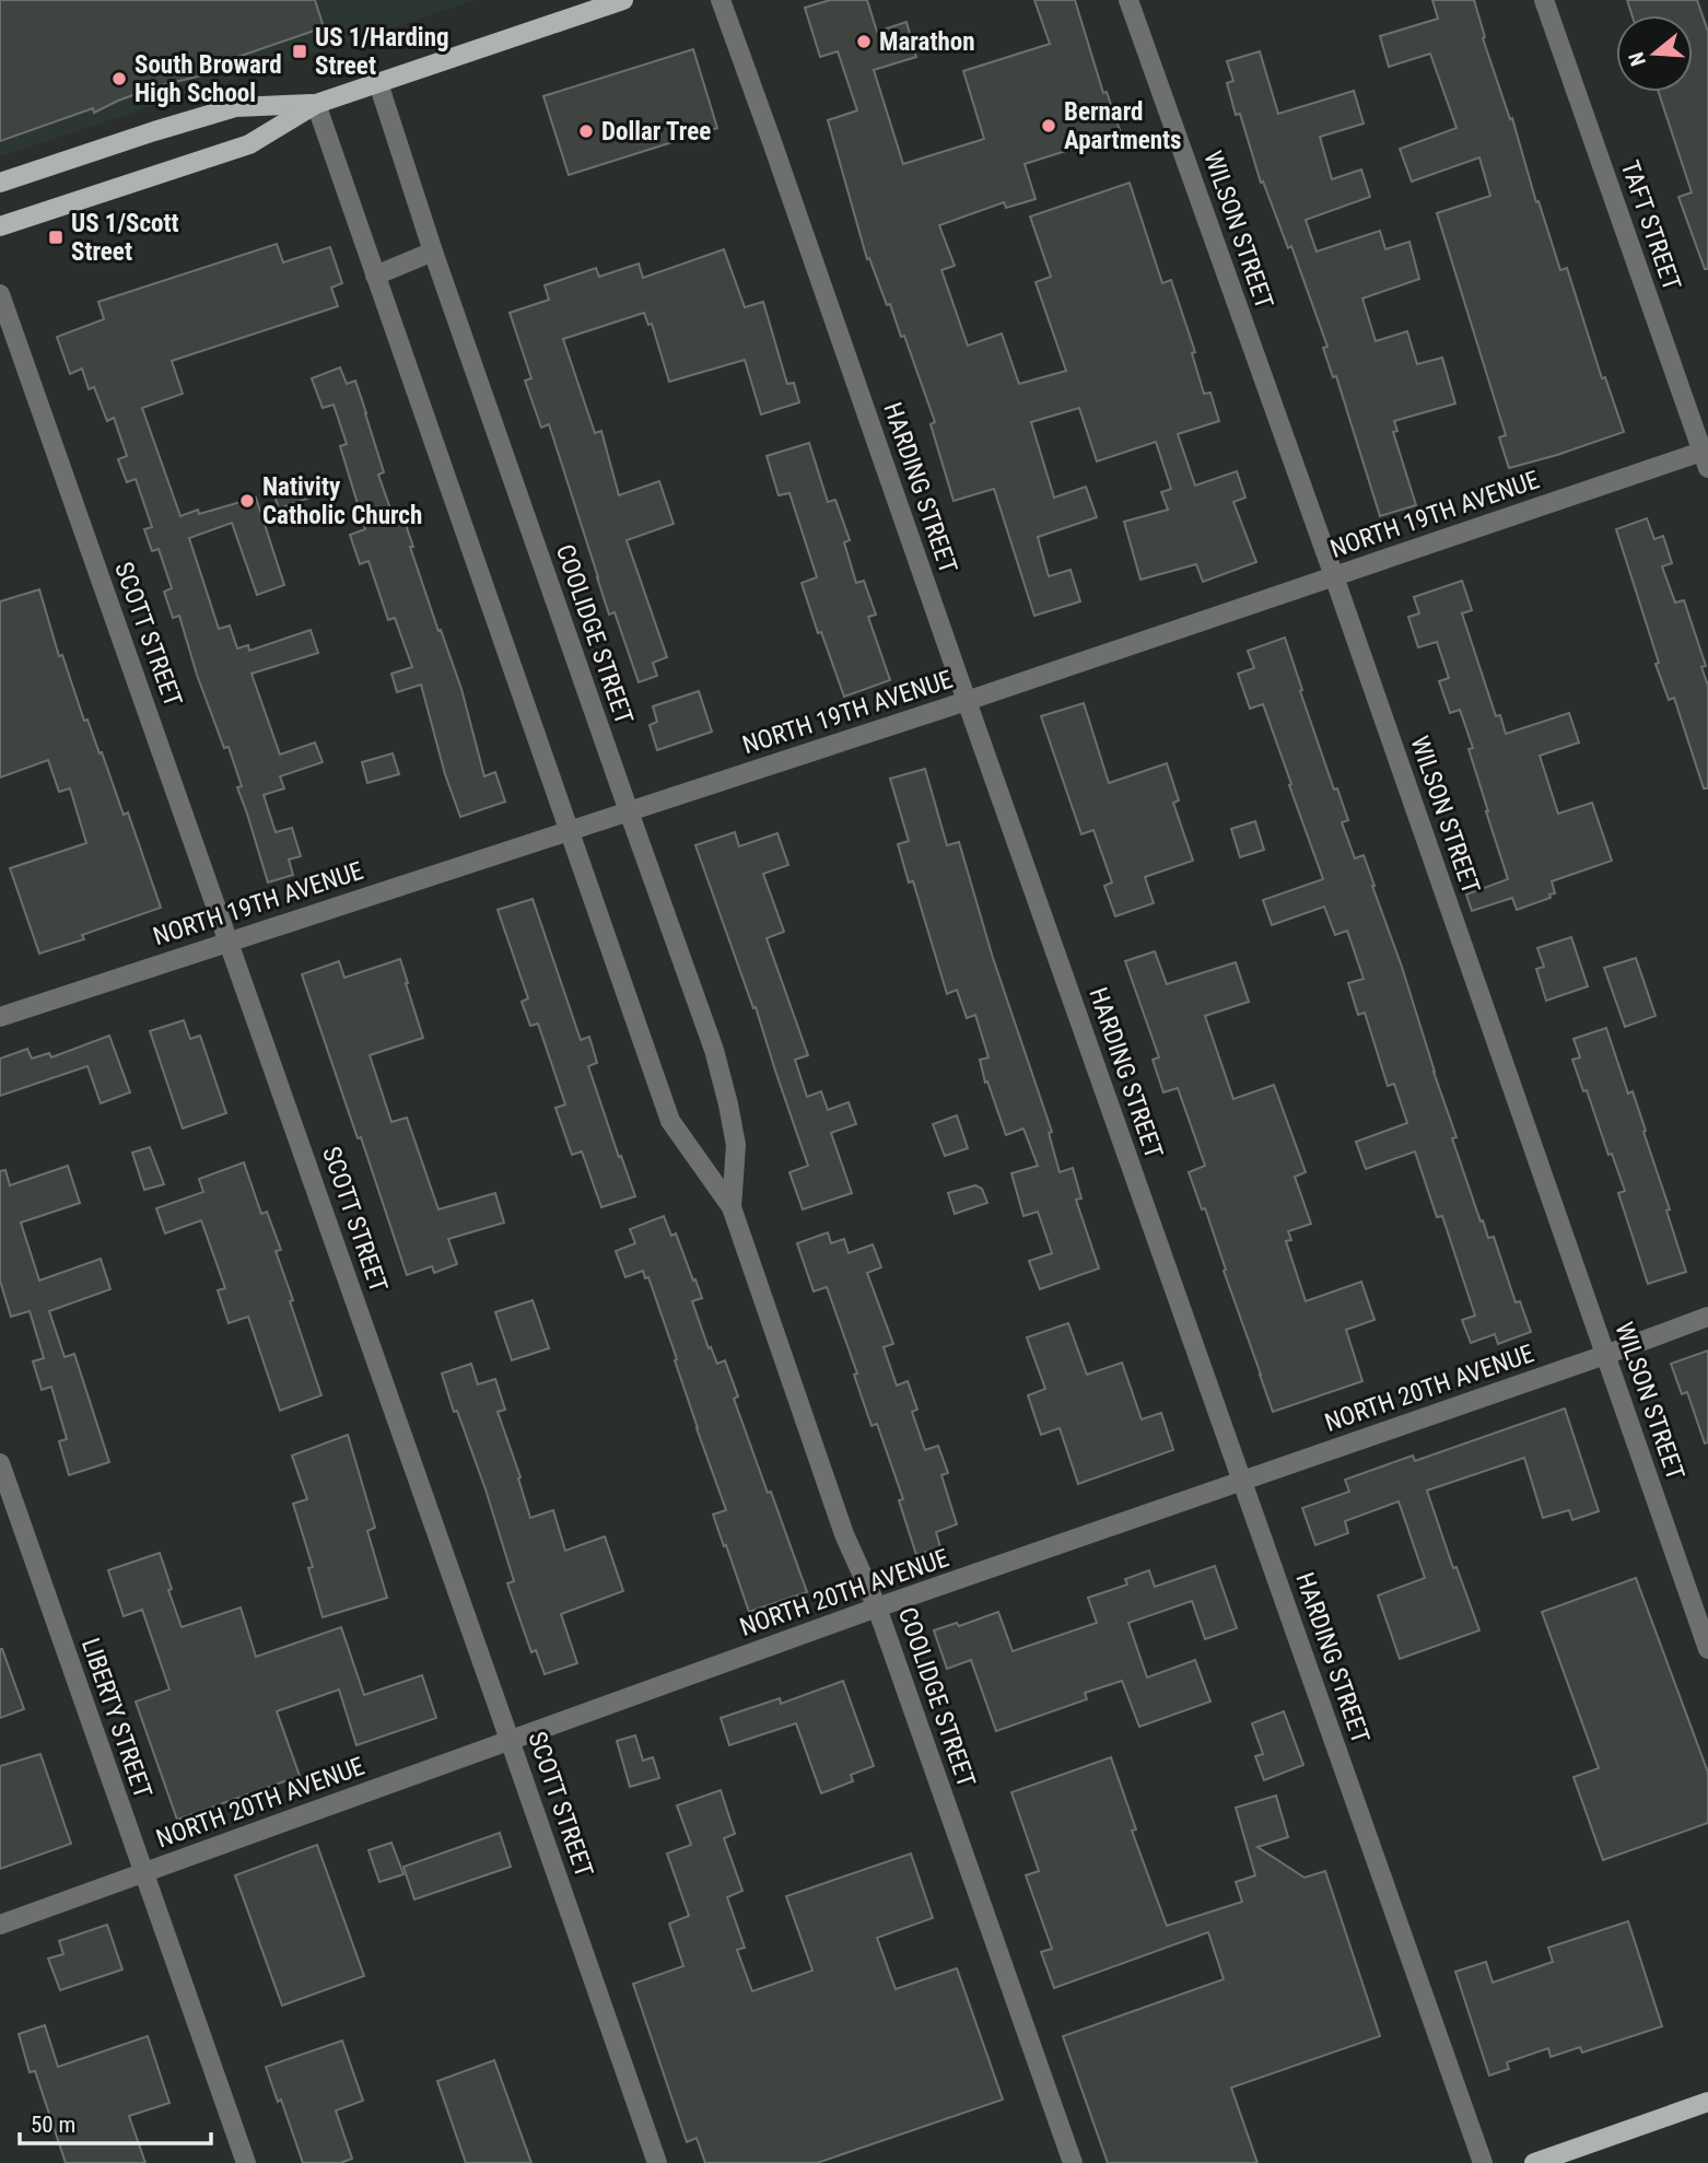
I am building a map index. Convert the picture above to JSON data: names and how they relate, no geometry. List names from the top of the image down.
{
  "streets": {
    "street": [
      "TAFT STREET",
      "WILSON STREET",
      "HARDING STREET",
      "NORTH 19TH AVENUE",
      "SCOTT STREET",
      "COOLIDGE STREET",
      "NORTH 20TH AVENUE",
      "LIBERTY STREET"
    ]
  },
  "crossings": [
    ["TAFT STREET", "NORTH 19TH AVENUE"],
    ["WILSON STREET", "NORTH 19TH AVENUE"],
    ["WILSON STREET", "NORTH 20TH AVENUE"],
    ["HARDING STREET", "NORTH 19TH AVENUE"],
    ["HARDING STREET", "NORTH 20TH AVENUE"],
    ["NORTH 19TH AVENUE", "SCOTT STREET"],
    ["NORTH 19TH AVENUE", "COOLIDGE STREET"],
    ["SCOTT STREET", "NORTH 20TH AVENUE"],
    ["COOLIDGE STREET", "NORTH 20TH AVENUE"],
    ["NORTH 20TH AVENUE", "LIBERTY STREET"]
  ],
  "places": {
    "other": [
      "Marathon",
      "South Broward High School",
      "Bernard Apartments",
      "Dollar Tree",
      "Nativity Catholic Church"
    ],
    "transit": ["US 1/Harding Street", "US 1/Scott Street"]
  },
  "scale_bar": "50 m",
  "north": "left"
}
